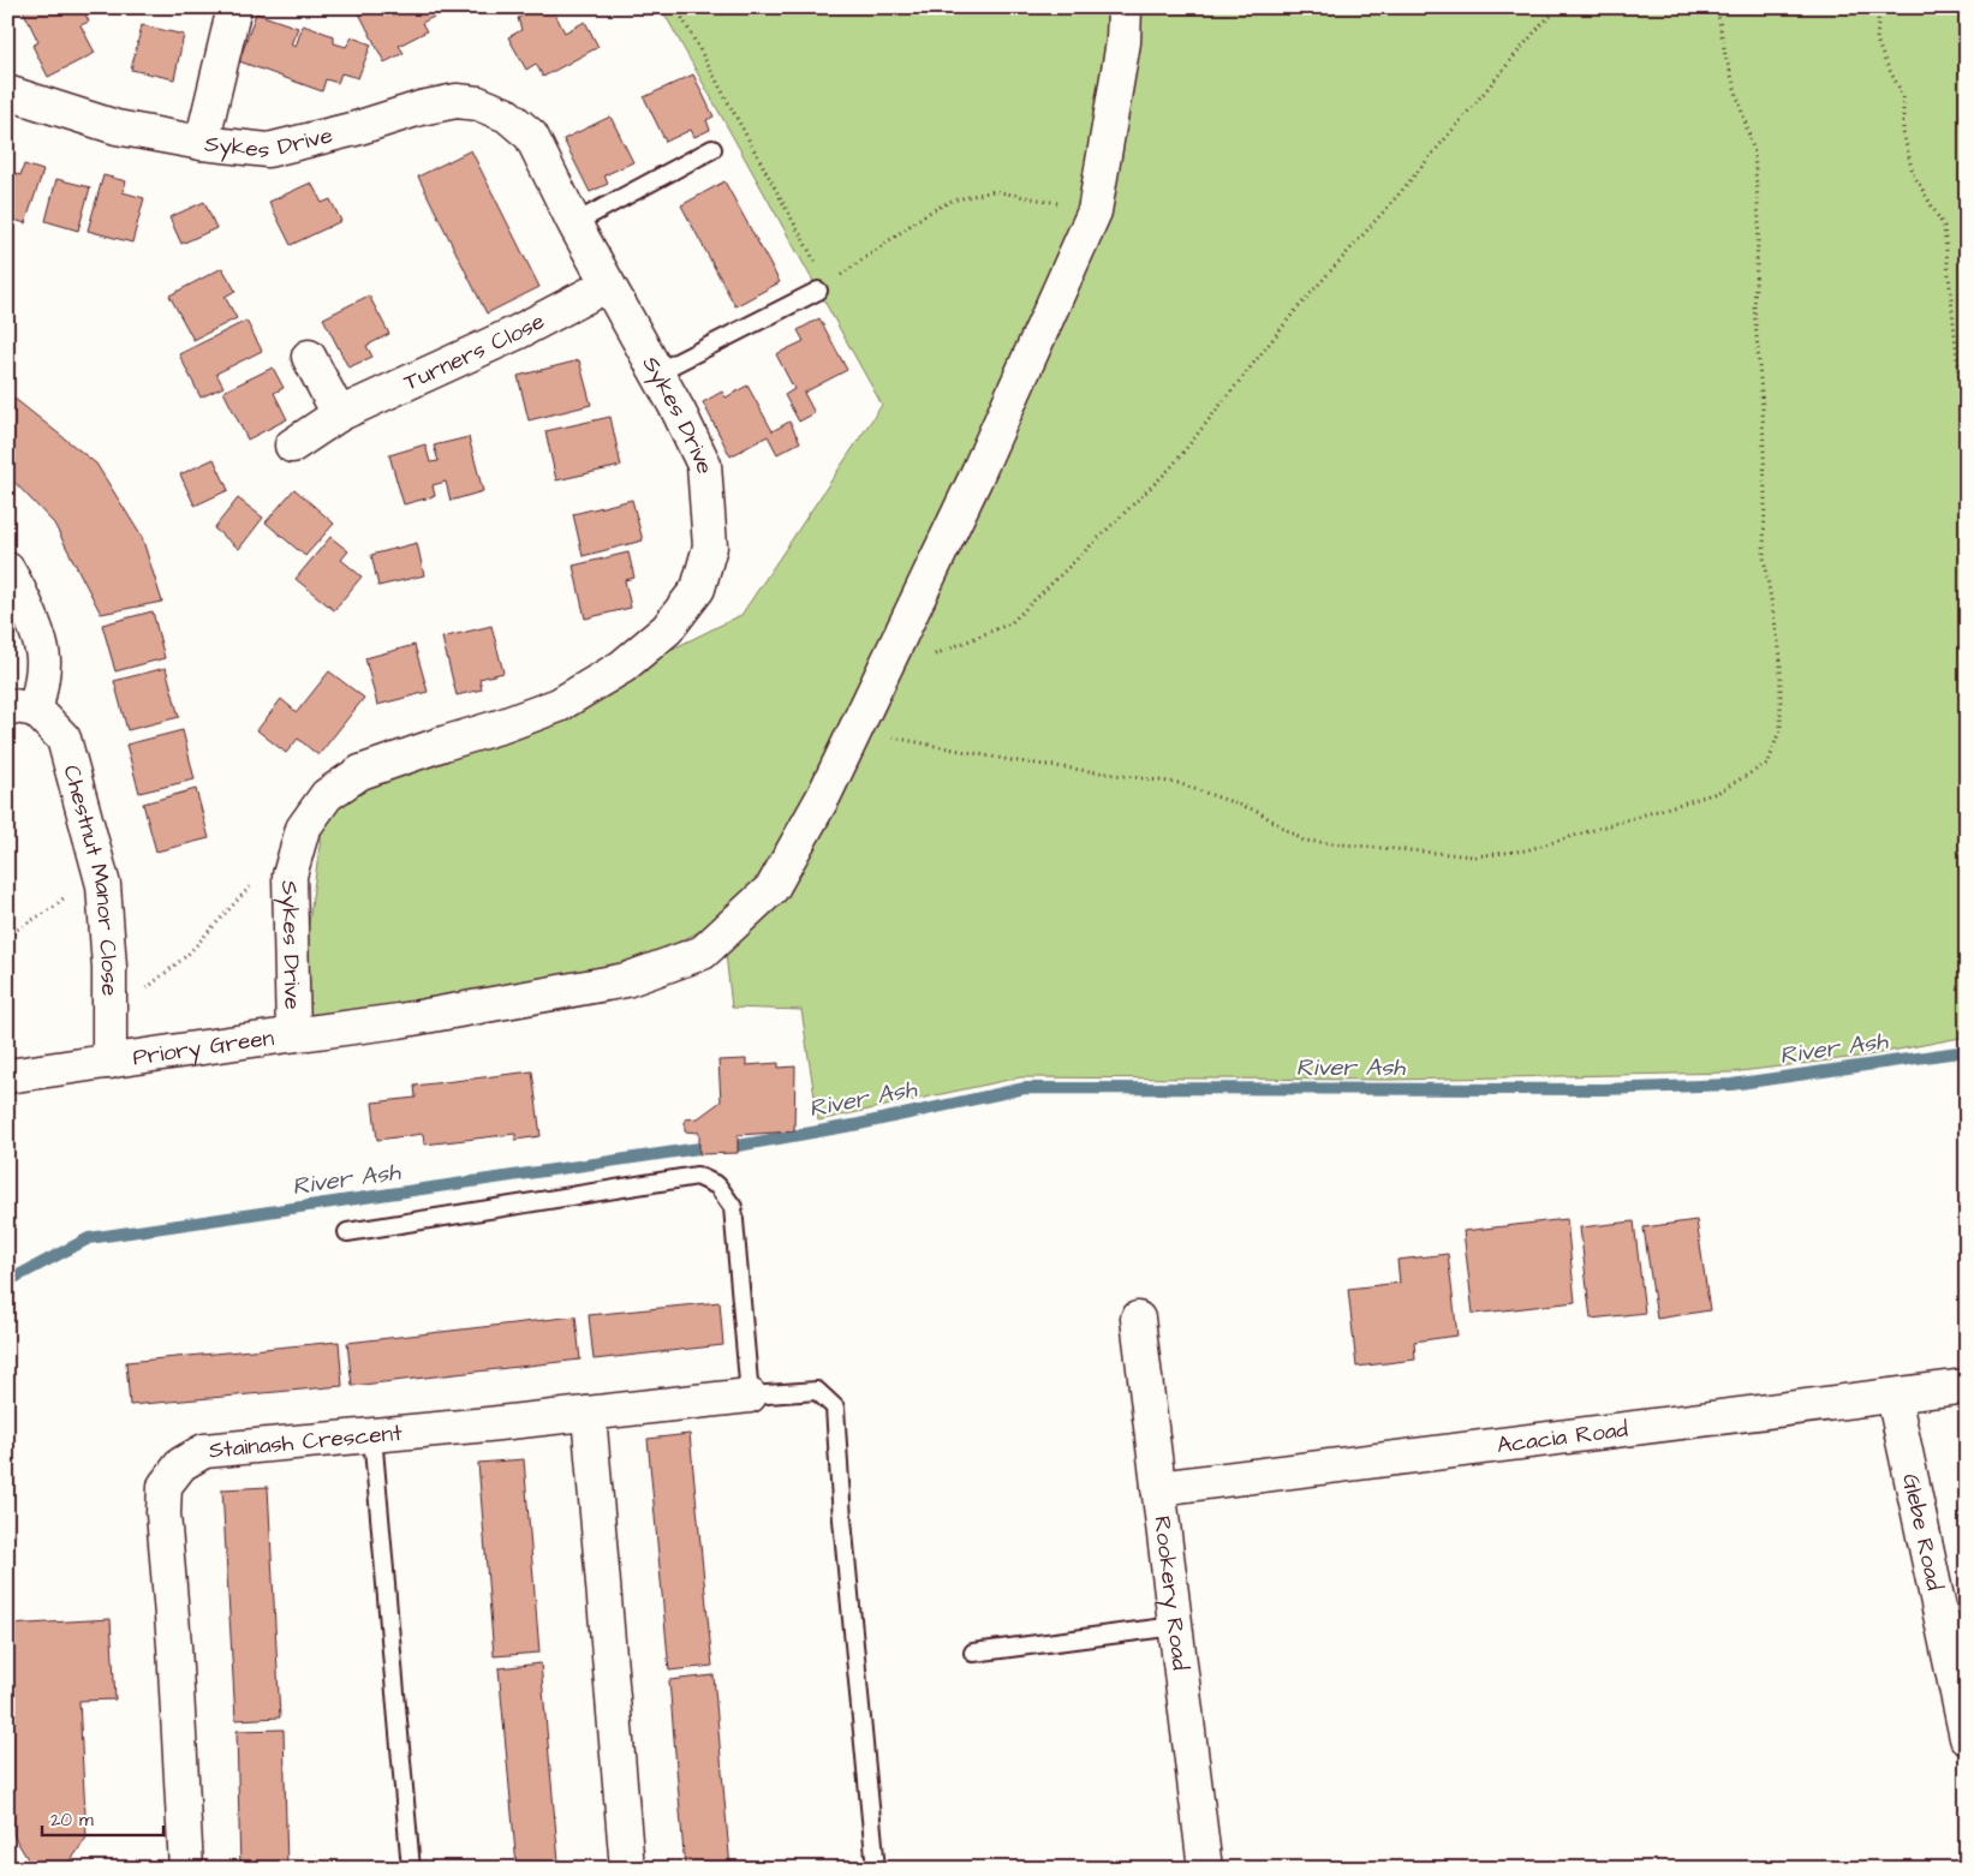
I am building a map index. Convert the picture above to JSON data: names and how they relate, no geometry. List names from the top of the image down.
{
  "streets": {
    "street": [
      "Sykes Drive",
      "Turners Close",
      "Chestnut Manor Close",
      "Priory Green",
      "Acacia Road",
      "Stainash Crescent",
      "Glebe Road",
      "Rookery Road"
    ]
  },
  "crossings": [
    ["Sykes Drive", "Turners Close"],
    ["Sykes Drive", "Priory Green"],
    ["Chestnut Manor Close", "Priory Green"],
    ["Acacia Road", "Glebe Road"],
    ["Acacia Road", "Rookery Road"]
  ],
  "water": ["River Ash"],
  "scale_bar": "20 m"
}
